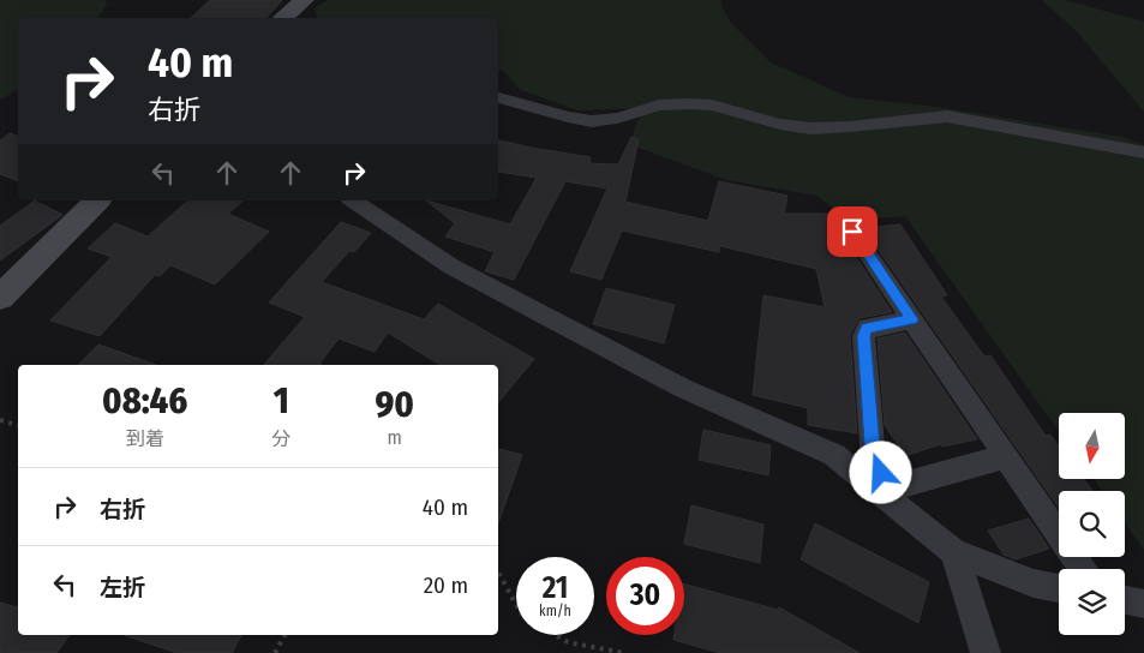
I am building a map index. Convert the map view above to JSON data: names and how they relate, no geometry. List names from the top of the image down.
{
  "north": "bottom",
  "page": {
    "turn": ["40 m", "右折"],
    "eta": [
      "08:46",
      "到着",
      "1",
      "分",
      "90",
      "m"
    ],
    "list": [
      {
        "name": "右折",
        "value": "40 m"
      },
      {
        "name": "左折",
        "value": "20 m"
      }
    ],
    "speed": "21 km/h",
    "limit": "30"
  }
}
